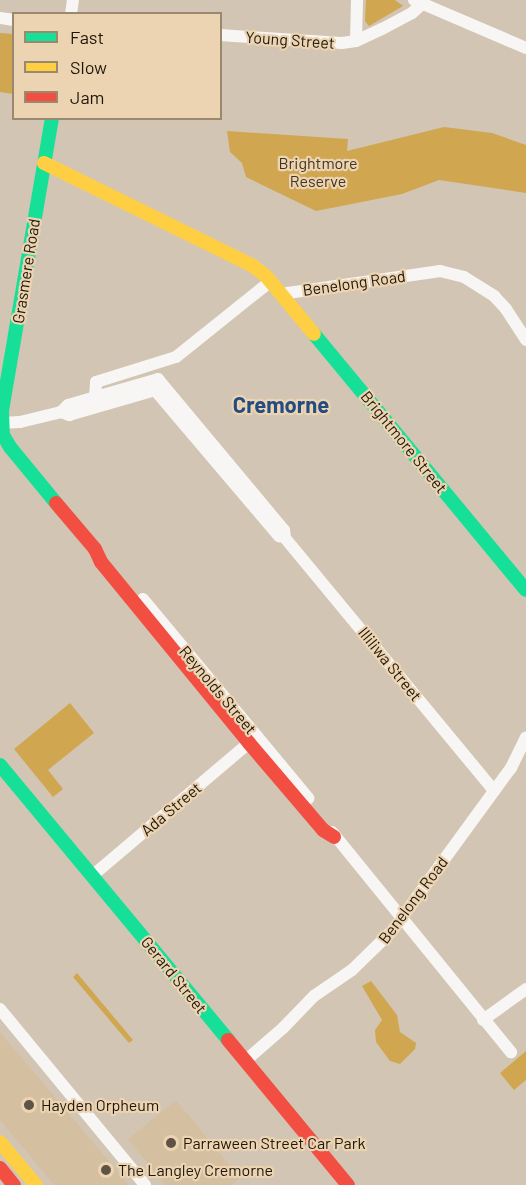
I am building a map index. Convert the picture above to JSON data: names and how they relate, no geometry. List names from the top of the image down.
{
  "streets": {
    "main road": [
      "Grasmere Road",
      "Benelong Road",
      "Brightmore Street",
      "Reynolds Street",
      "Gerard Street"
    ],
    "street": ["Young Street", "Illiliwa Street", "Ada Street"]
  },
  "crossings": [
    ["Grasmere Road", "Benelong Road"],
    ["Grasmere Road", "Illiliwa Street"],
    ["Grasmere Road", "Reynolds Street"],
    ["Benelong Road", "Brightmore Street"],
    ["Benelong Road", "Illiliwa Street"],
    ["Benelong Road", "Reynolds Street"],
    ["Benelong Road", "Gerard Street"],
    ["Illiliwa Street", "Reynolds Street"],
    ["Reynolds Street", "Ada Street"],
    ["Ada Street", "Gerard Street"]
  ],
  "districts": ["Cremorne"],
  "parks": ["Brightmore Reserve"],
  "places": ["Hayden Orpheum", "Parraween Street Car Park", "The Langley Cremorne"],
  "legend": ["Fast", "Slow", "Jam"]
}
